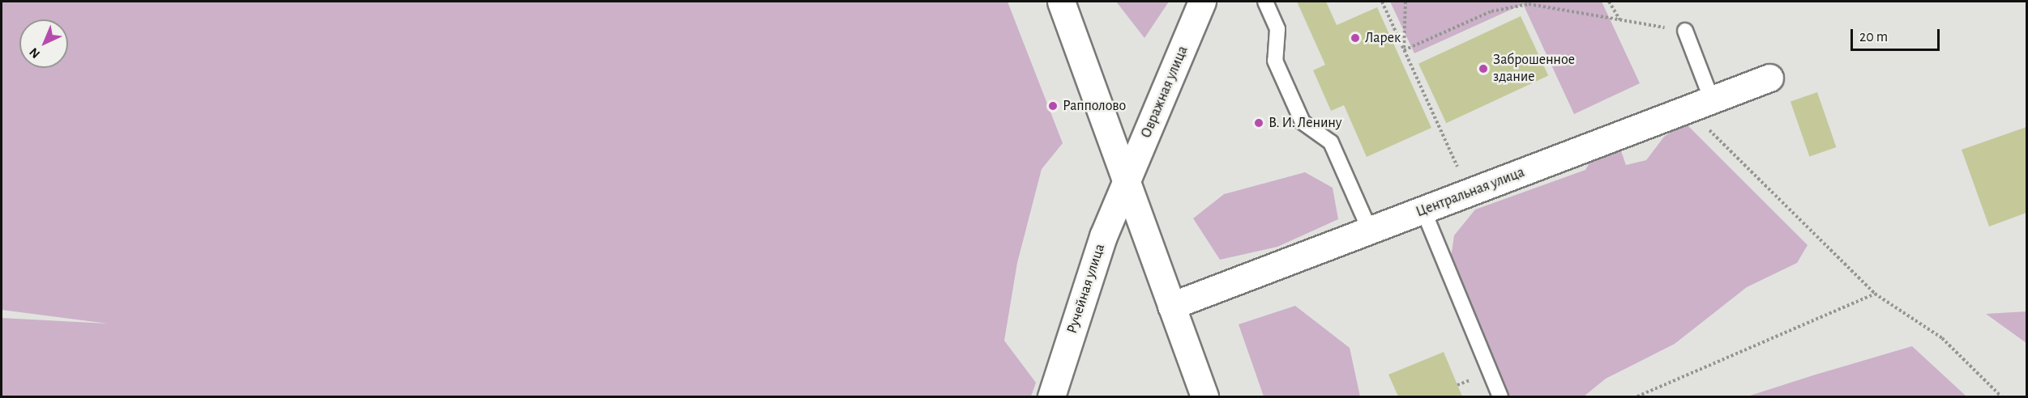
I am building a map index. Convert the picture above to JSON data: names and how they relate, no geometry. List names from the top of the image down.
{
  "streets": {
    "street": ["Овражная улица", "Центральная улица", "Ручейная улица"]
  },
  "crossings": [
    ["Овражная улица", "Ручейная улица"]
  ],
  "places": [
    "Ларек",
    "Заброшенное здание",
    "Рапполово",
    "В. И. Ленину"
  ],
  "scale_bar": "20 m",
  "north": "bottom left"
}
